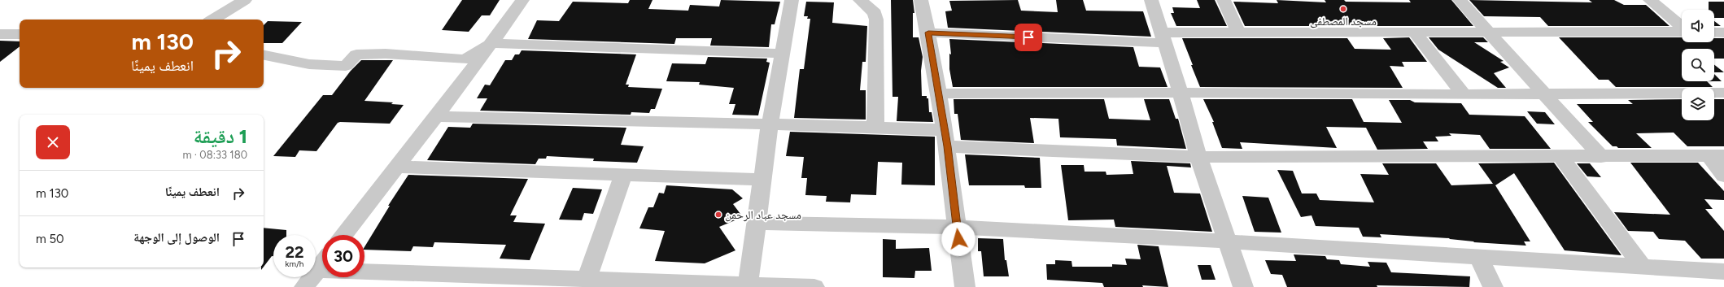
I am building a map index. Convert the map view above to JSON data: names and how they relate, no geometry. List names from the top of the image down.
{
  "places": ["مسجد المصطفى", "مسجد عباد الرحمن"],
  "page": {
    "turn": ["130 m", "انعطف يمينًا"],
    "heading": ["1 دقيقة", "180 m · 08:33"],
    "list": [
      {
        "name": "انعطف يمينًا",
        "value": "130 m"
      },
      {
        "name": "الوصول إلى الوجهة",
        "value": "50 m"
      }
    ],
    "speed": "22 km/h",
    "limit": "30"
  }
}
